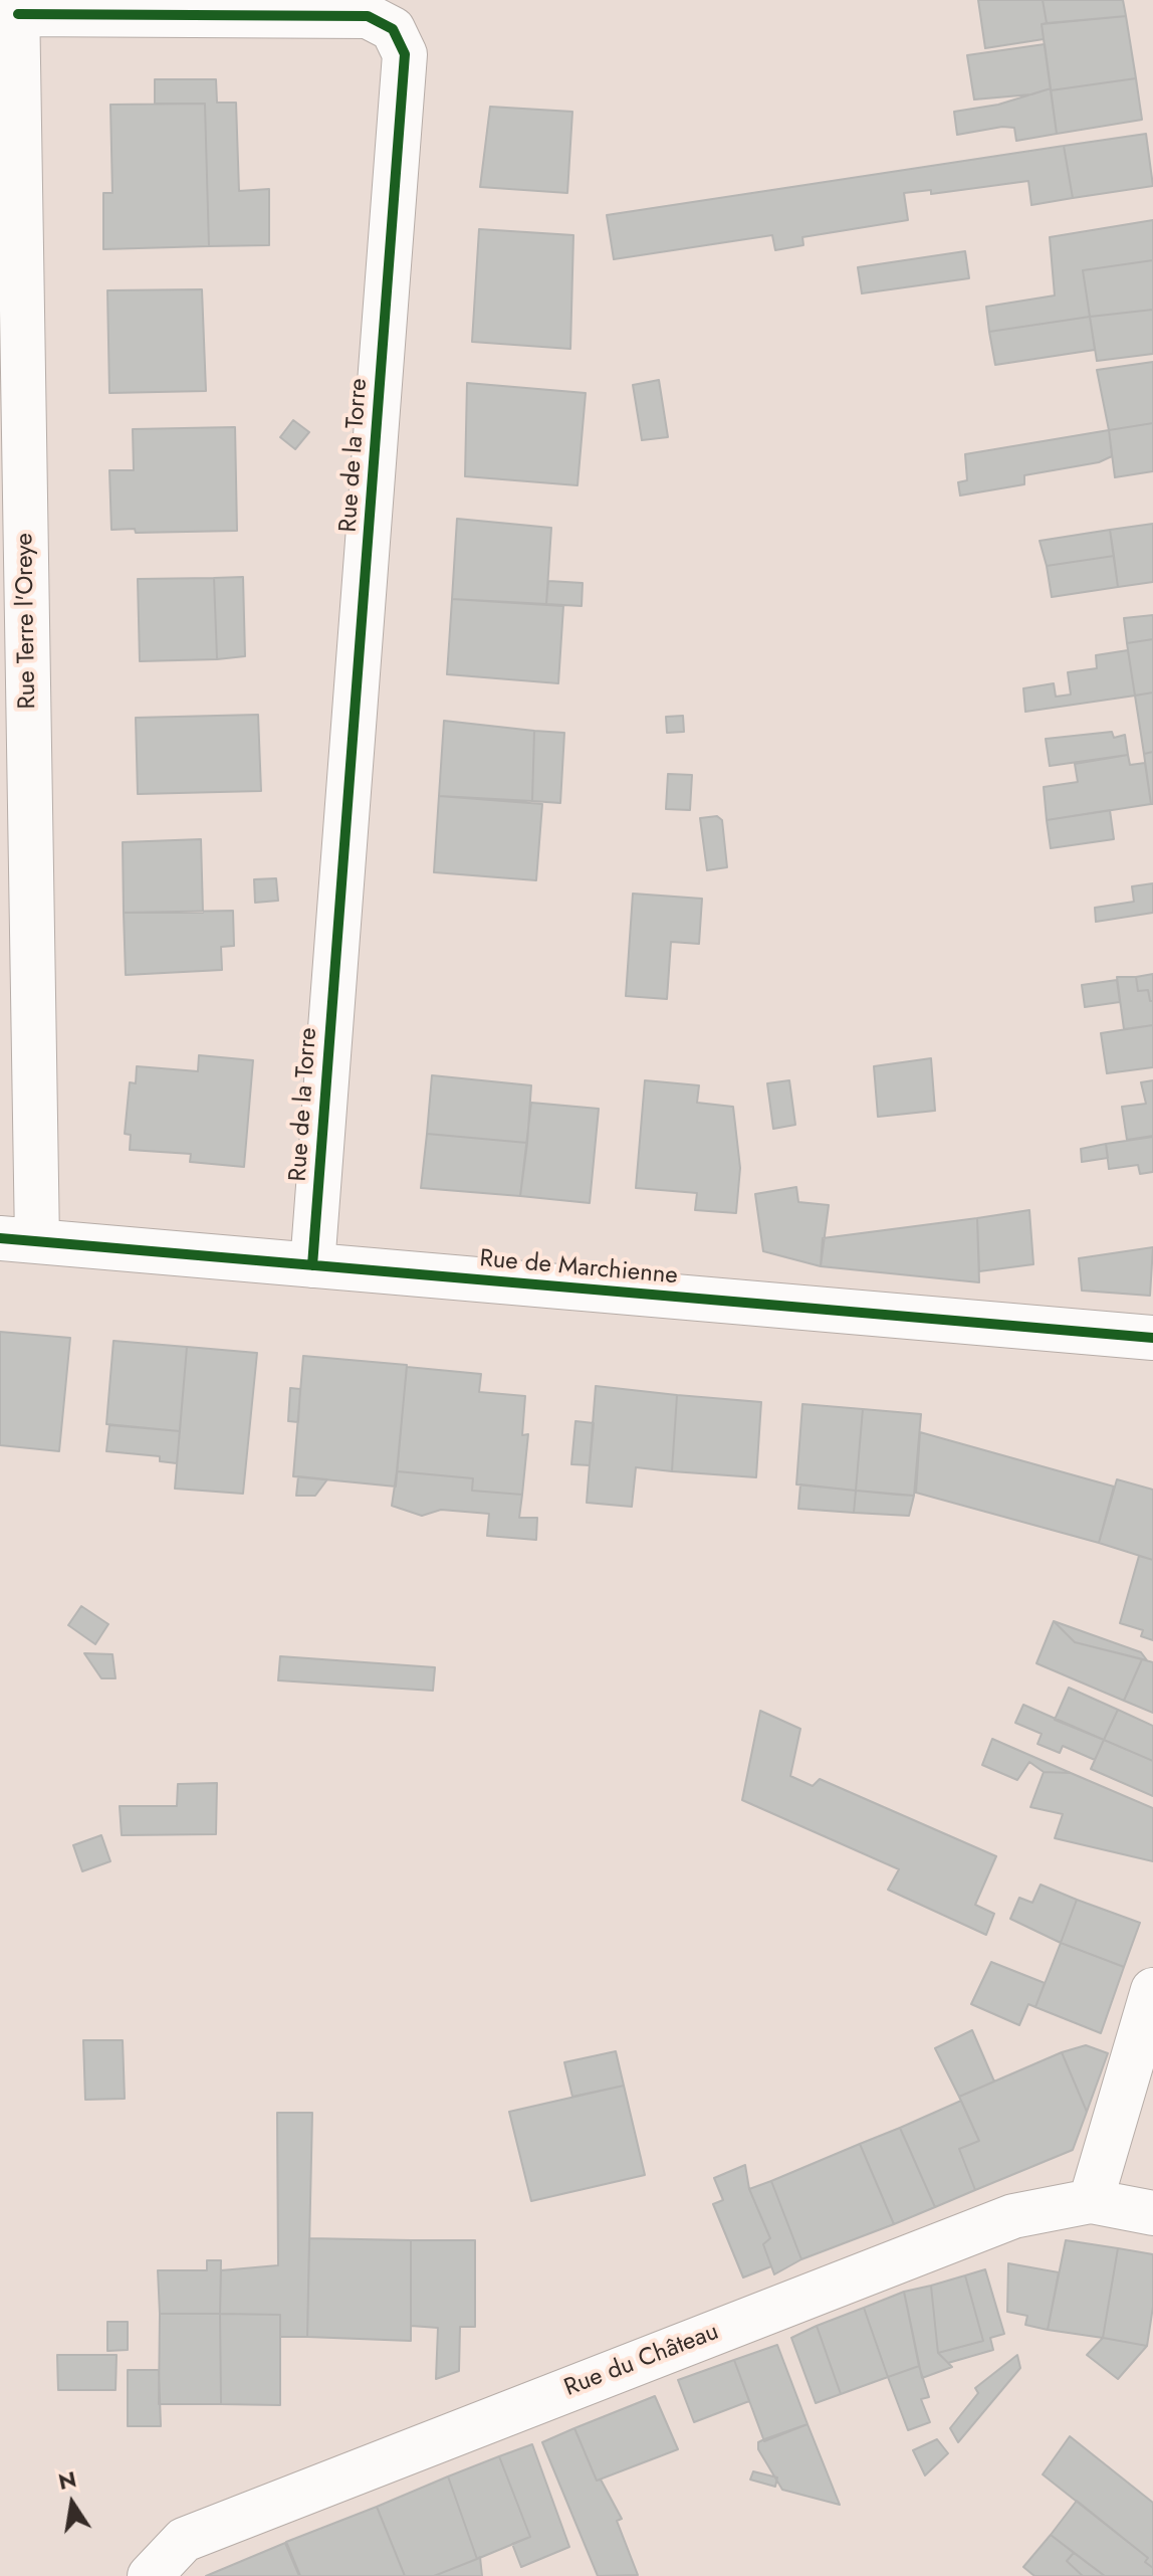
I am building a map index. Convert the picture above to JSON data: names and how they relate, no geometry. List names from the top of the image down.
{
  "streets": {
    "street": [
      "Rue de la Torre",
      "Rue Terre l'Oreye",
      "Rue de Marchienne",
      "Rue du Château"
    ]
  },
  "crossings": [
    ["Rue de la Torre", "Rue Terre l'Oreye"],
    ["Rue de la Torre", "Rue de Marchienne"],
    ["Rue Terre l'Oreye", "Rue de Marchienne"]
  ],
  "north": "top"
}
